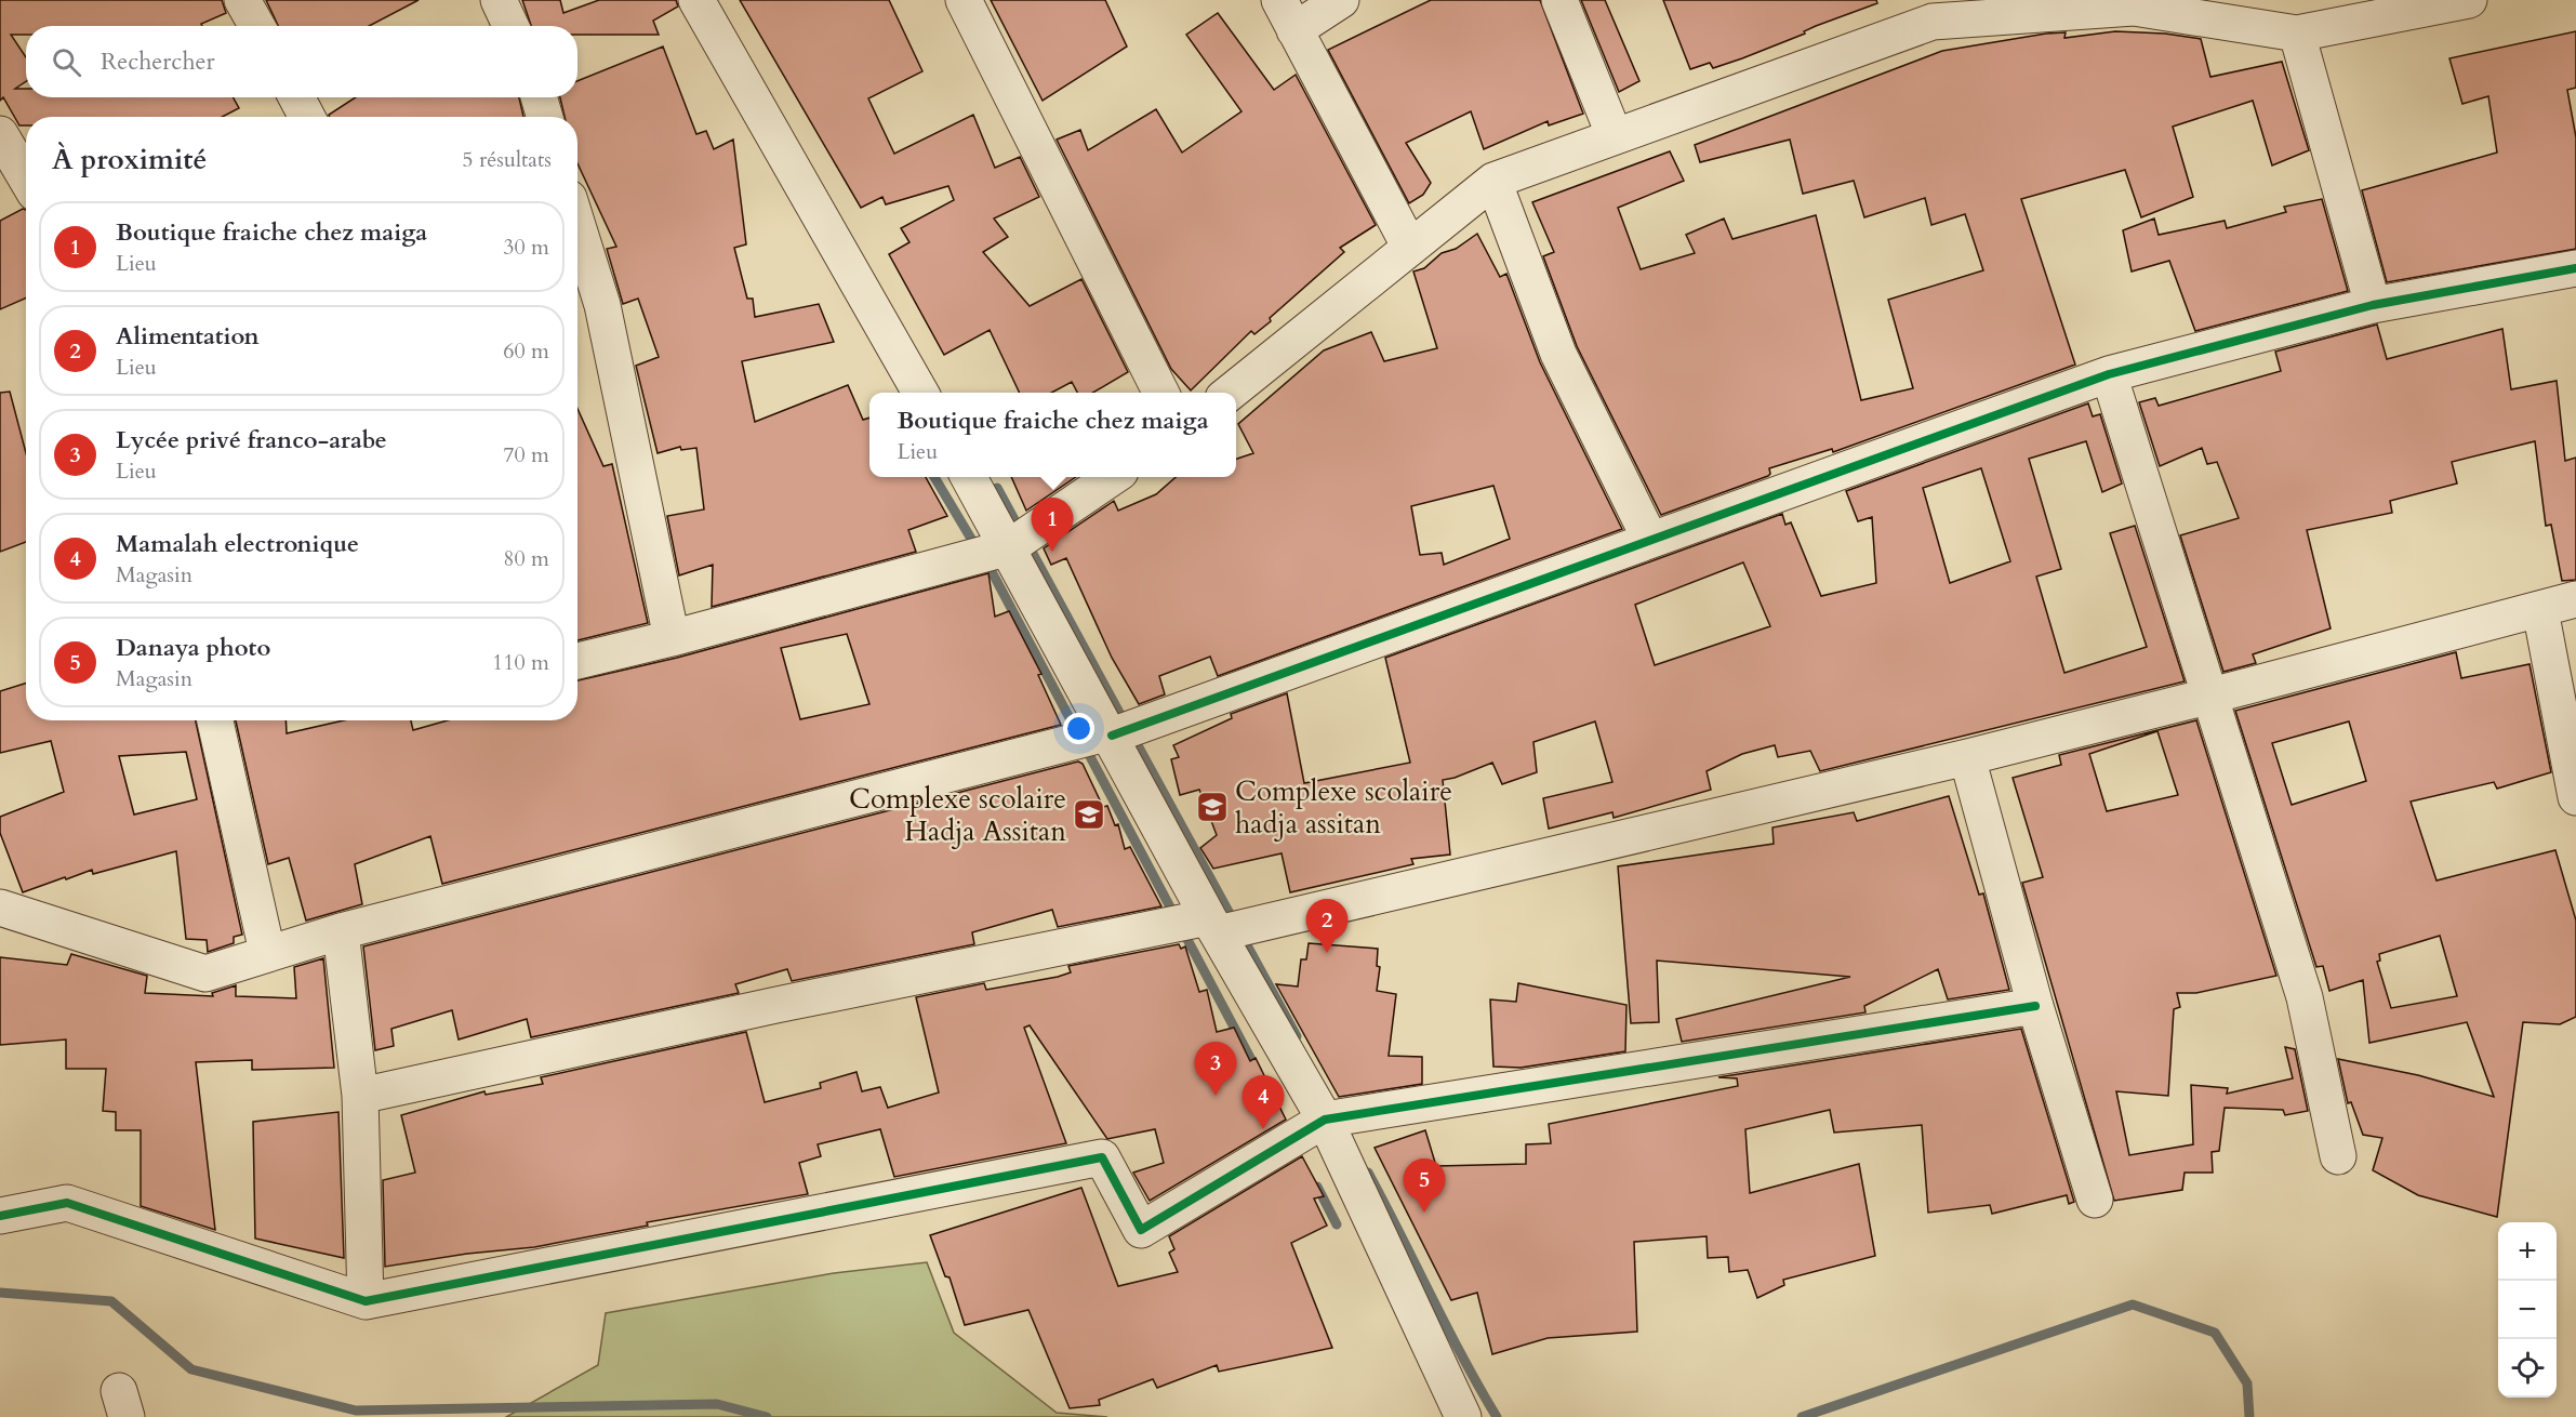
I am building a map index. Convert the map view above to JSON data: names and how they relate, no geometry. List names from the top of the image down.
{
  "places": {
    "school or university": ["Complexe scolaire hadja assitan", "Complexe scolaire Hadja Assitan"]
  },
  "page": {
    "search": "Rechercher",
    "heading": ["À proximité", "5 résultats"],
    "list": [
      {
        "mark": "1",
        "name": "Boutique fraiche chez maiga",
        "note": "Lieu",
        "value": "30 m"
      },
      {
        "mark": "2",
        "name": "Alimentation",
        "note": "Lieu",
        "value": "60 m"
      },
      {
        "mark": "3",
        "name": "Lycée privé franco-arabe",
        "note": "Lieu",
        "value": "70 m"
      },
      {
        "mark": "4",
        "name": "Mamalah electronique",
        "note": "Magasin",
        "value": "80 m"
      },
      {
        "mark": "5",
        "name": "Danaya photo",
        "note": "Magasin",
        "value": "110 m"
      }
    ],
    "popup": ["Boutique fraiche chez maiga", "Lieu"],
    "pins": [
      "1",
      "2",
      "3",
      "4",
      "5"
    ],
    "map_buttons": ["+", "−"]
  }
}
